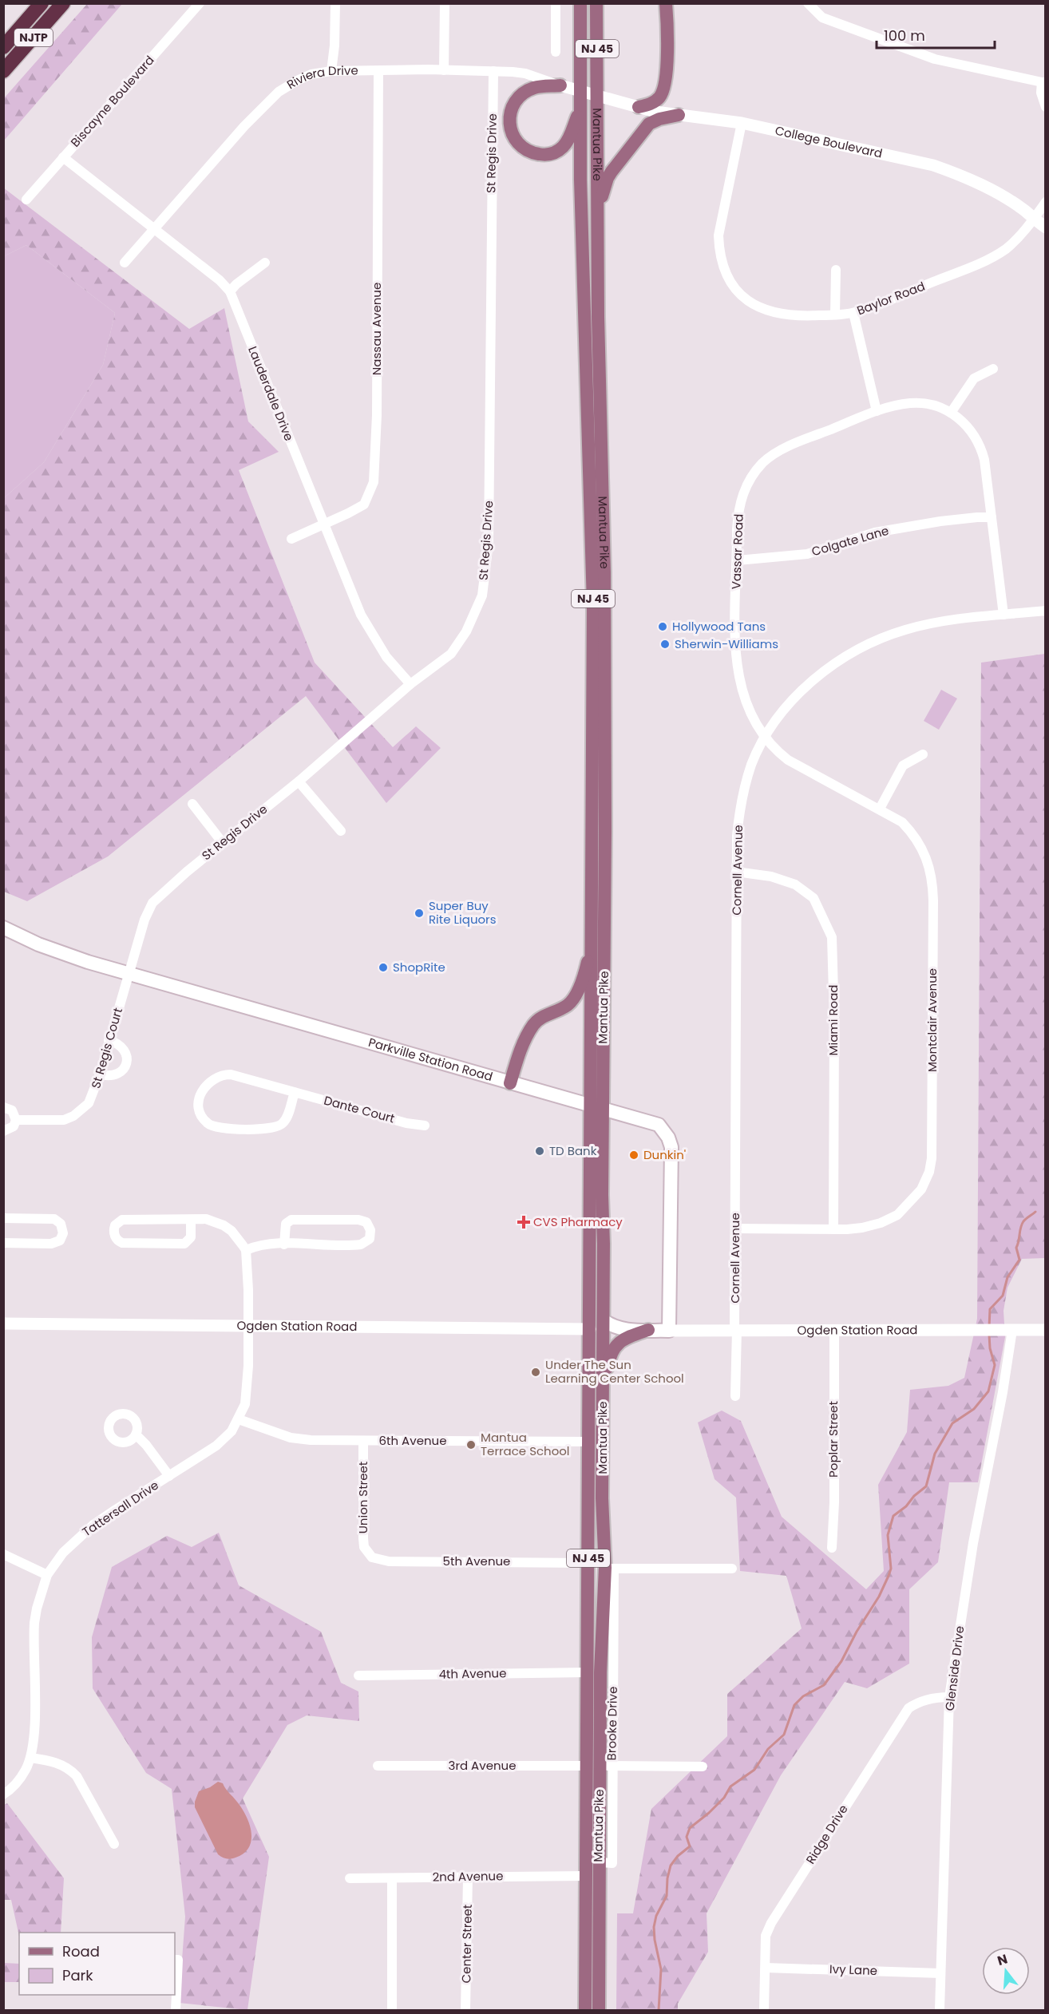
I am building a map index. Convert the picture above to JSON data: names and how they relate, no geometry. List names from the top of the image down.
{
  "streets": {
    "highway": ["NJTP"],
    "main road": ["NJ 45", "Mantua Pike", "Parkville Station Road"],
    "street": [
      "Riviera Drive",
      "Biscayne Boulevard",
      "College Boulevard",
      "St Regis Drive",
      "Baylor Road",
      "Nassau Avenue",
      "Lauderdale Drive",
      "Colgate Lane",
      "Vassar Road",
      "Cornell Avenue",
      "Miami Road",
      "Montclair Avenue",
      "St Regis Court",
      "Dante Court",
      "Ogden Station Road",
      "Poplar Street",
      "6th Avenue",
      "Union Street",
      "Tattersall Drive",
      "5th Avenue",
      "Glenside Drive",
      "4th Avenue",
      "3rd Avenue",
      "Ridge Drive",
      "2nd Avenue",
      "Center Street",
      "Ivy Lane"
    ]
  },
  "crossings": [
    ["Riviera Drive", "Mantua Pike"],
    ["Riviera Drive", "St Regis Drive"],
    ["Riviera Drive", "Nassau Avenue"],
    ["Riviera Drive", "Lauderdale Drive"],
    ["Biscayne Boulevard", "Lauderdale Drive"],
    ["College Boulevard", "Baylor Road"],
    ["Mantua Pike", "Parkville Station Road"],
    ["Mantua Pike", "Ogden Station Road"],
    ["Mantua Pike", "6th Avenue"],
    ["Mantua Pike", "5th Avenue"],
    ["Mantua Pike", "4th Avenue"],
    ["Mantua Pike", "3rd Avenue"],
    ["Mantua Pike", "2nd Avenue"],
    ["St Regis Drive", "Lauderdale Drive"],
    ["St Regis Drive", "St Regis Court"],
    ["St Regis Drive", "Parkville Station Road"],
    ["Nassau Avenue", "Lauderdale Drive"],
    ["Colgate Lane", "Vassar Road"],
    ["Vassar Road", "Cornell Avenue"],
    ["Vassar Road", "Montclair Avenue"],
    ["Cornell Avenue", "Miami Road"],
    ["Cornell Avenue", "Montclair Avenue"],
    ["Cornell Avenue", "Ogden Station Road"],
    ["Miami Road", "Montclair Avenue"],
    ["St Regis Court", "Parkville Station Road"],
    ["Parkville Station Road", "Ogden Station Road"],
    ["Ogden Station Road", "Poplar Street"],
    ["Ogden Station Road", "Tattersall Drive"],
    ["Ogden Station Road", "Glenside Drive"],
    ["6th Avenue", "Union Street"],
    ["6th Avenue", "Tattersall Drive"],
    ["Union Street", "5th Avenue"],
    ["Glenside Drive", "Ridge Drive"],
    ["Glenside Drive", "Ivy Lane"],
    ["Ridge Drive", "Ivy Lane"],
    ["2nd Avenue", "Center Street"]
  ],
  "places": {
    "other": [
      "Hollywood Tans",
      "Sherwin-Williams",
      "Super Buy Rite Liquors",
      "ShopRite",
      "TD Bank",
      "Dunkin'",
      "Under The Sun Learning Center School",
      "Mantua Terrace School"
    ],
    "health": ["CVS Pharmacy"]
  },
  "legend": ["Road", "Park"],
  "scale_bar": "100 m",
  "north": "top"
}
